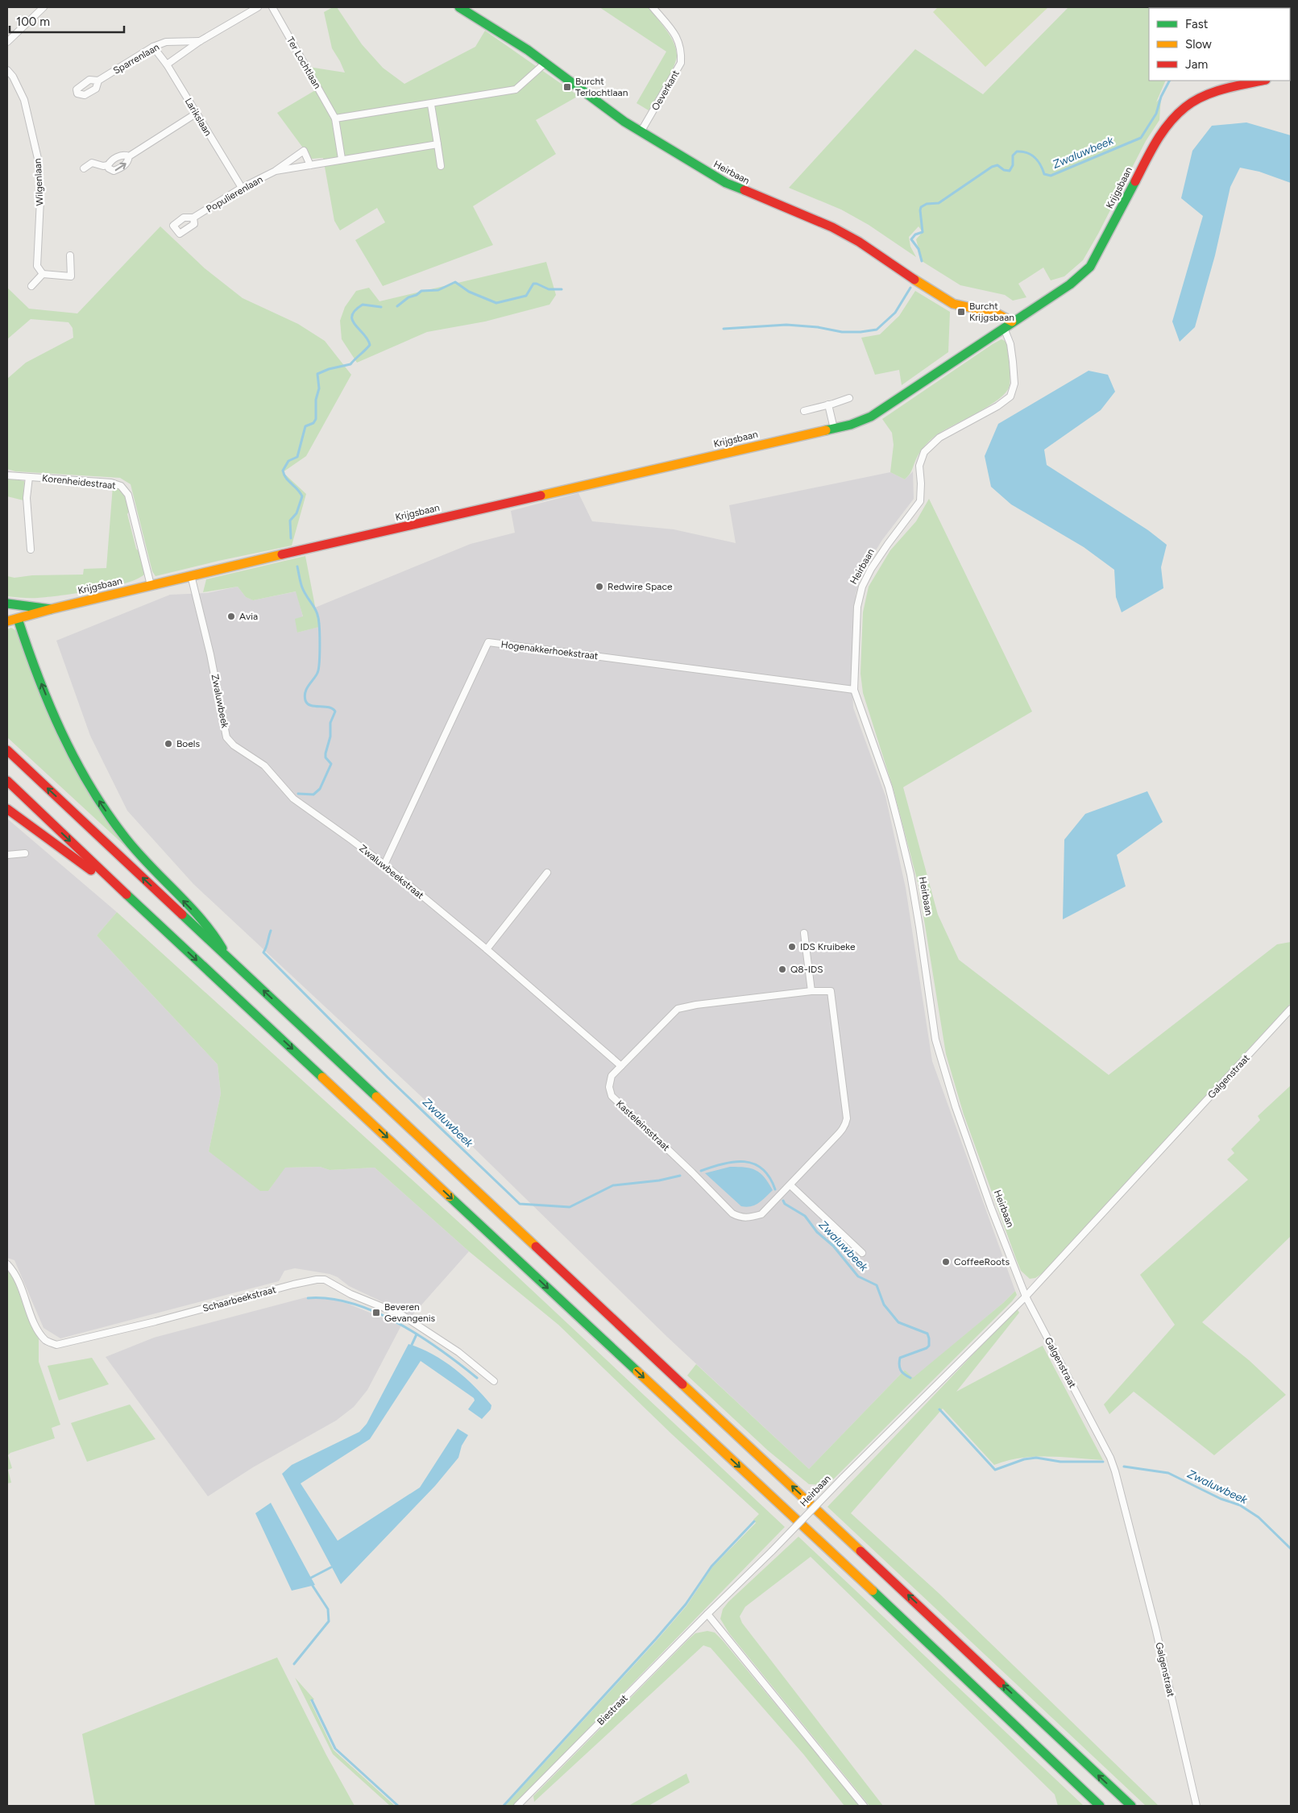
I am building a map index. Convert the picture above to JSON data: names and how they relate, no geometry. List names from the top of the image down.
{
  "streets": {
    "main road": ["Heirbaan", "Krijgsbaan"],
    "street": [
      "Sparrenlaan",
      "Ter Lochtlaan",
      "Oeverkant",
      "Larikslaan",
      "Wilgenlaan",
      "Populierenlaan",
      "Korenheidestraat",
      "Hogenakkerhoekstraat",
      "Zwaluwbeek",
      "Zwaluwbeekstraat",
      "Galgenstraat",
      "Kasteleinsstraat",
      "Schaarbeekstraat",
      "Biestraat"
    ]
  },
  "crossings": [
    ["Sparrenlaan", "Larikslaan"],
    ["Ter Lochtlaan", "Populierenlaan"],
    ["Oeverkant", "Heirbaan"],
    ["Larikslaan", "Populierenlaan"],
    ["Heirbaan", "Krijgsbaan"],
    ["Heirbaan", "Hogenakkerhoekstraat"],
    ["Heirbaan", "Galgenstraat"],
    ["Heirbaan", "Biestraat"],
    ["Krijgsbaan", "Korenheidestraat"],
    ["Krijgsbaan", "Zwaluwbeek"],
    ["Hogenakkerhoekstraat", "Zwaluwbeekstraat"],
    ["Zwaluwbeek", "Zwaluwbeekstraat"],
    ["Zwaluwbeekstraat", "Kasteleinsstraat"]
  ],
  "water": ["Zwaluwbeek"],
  "places": {
    "transit": ["Burcht Terlochtlaan", "Burcht Krijgsbaan", "Beveren Gevangenis"],
    "other": [
      "Redwire Space",
      "Avia",
      "Boels",
      "IDS Kruibeke",
      "Q8-IDS",
      "CoffeeRoots"
    ]
  },
  "legend": ["Fast", "Slow", "Jam"],
  "scale_bar": "100 m"
}
